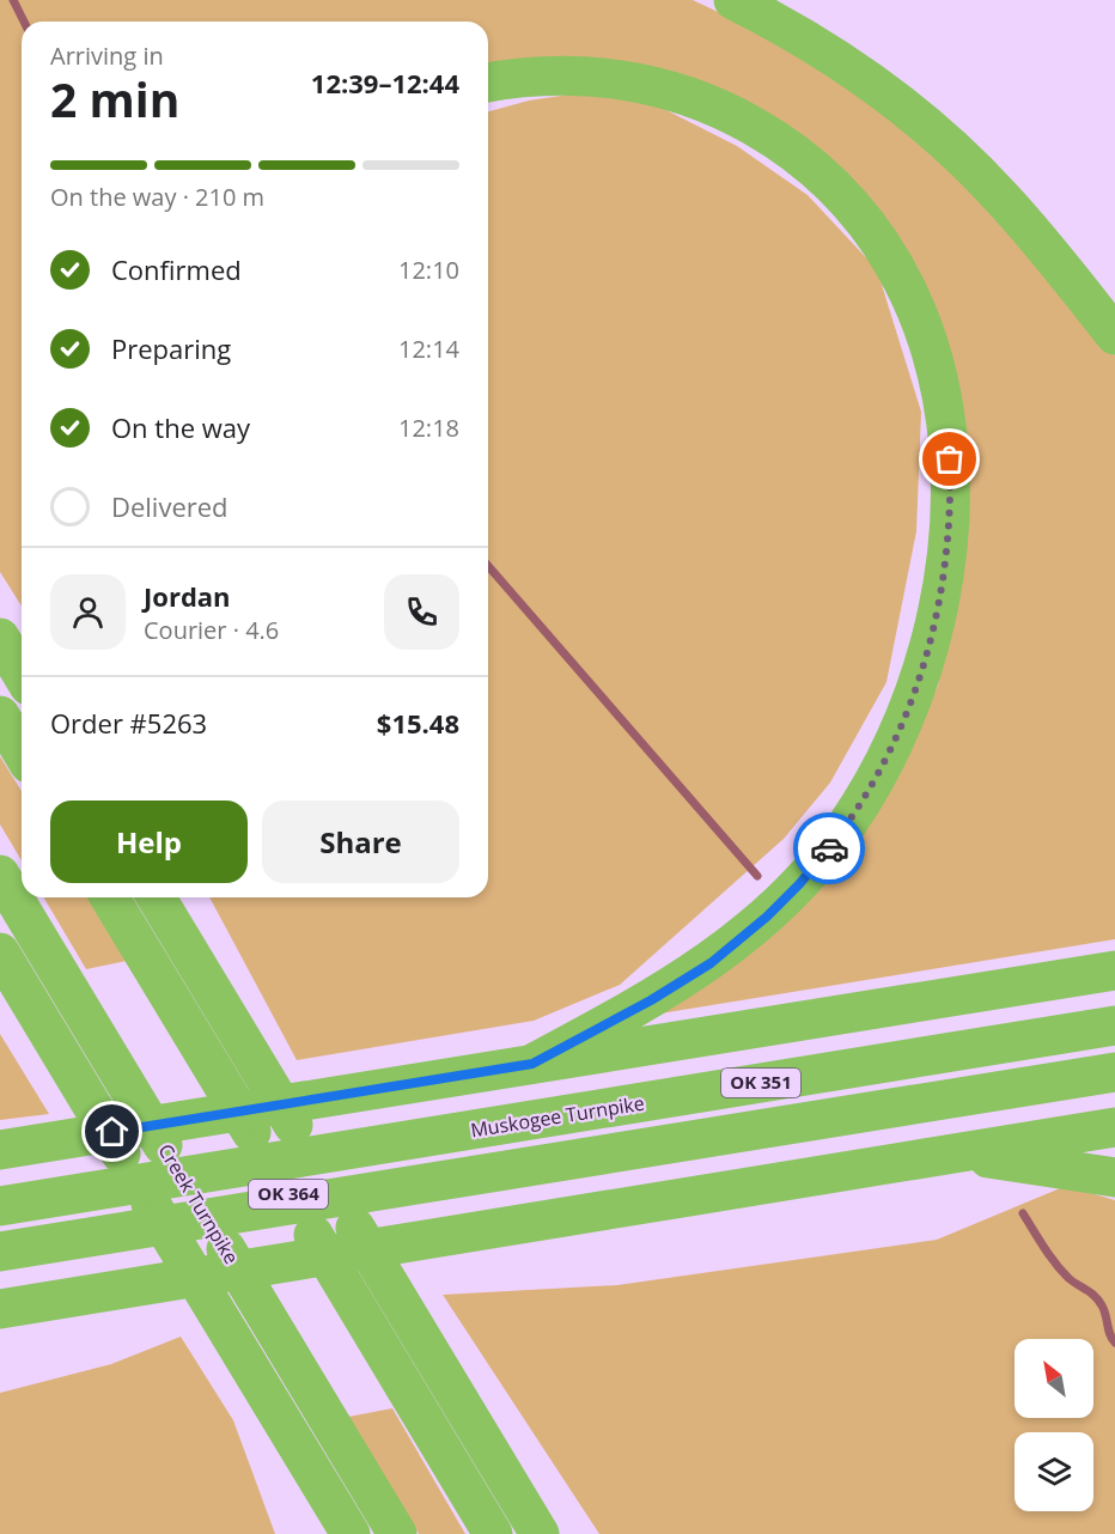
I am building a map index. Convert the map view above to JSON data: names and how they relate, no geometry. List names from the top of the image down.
{
  "streets": {
    "highway": [
      "OK 351",
      "Muskogee Turnpike",
      "OK 364",
      "Creek Turnpike"
    ]
  },
  "north": "top left",
  "page": {
    "heading": ["2 min", "Arriving in", "12:39–12:44"],
    "panel": [
      "Jordan",
      "Courier · 4.6",
      "Order #5263",
      "$15.48"
    ],
    "bar": "On the way · 210 m",
    "list": [
      ["Confirmed", "12:10"],
      ["Preparing", "12:14"],
      ["On the way", "12:18"],
      "Delivered"
    ],
    "buttons": ["Help", "Share"]
  }
}
